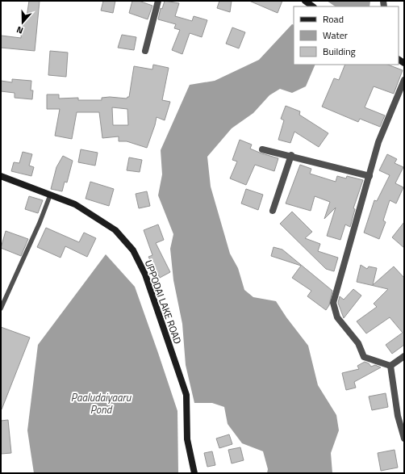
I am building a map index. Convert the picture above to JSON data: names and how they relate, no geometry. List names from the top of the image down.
{
  "streets": {
    "street": ["UPPODAI LAKE ROAD"]
  },
  "water": ["Paaludaiyaaru Pond"],
  "legend": ["Road", "Water", "Building"],
  "north": "bottom"
}
